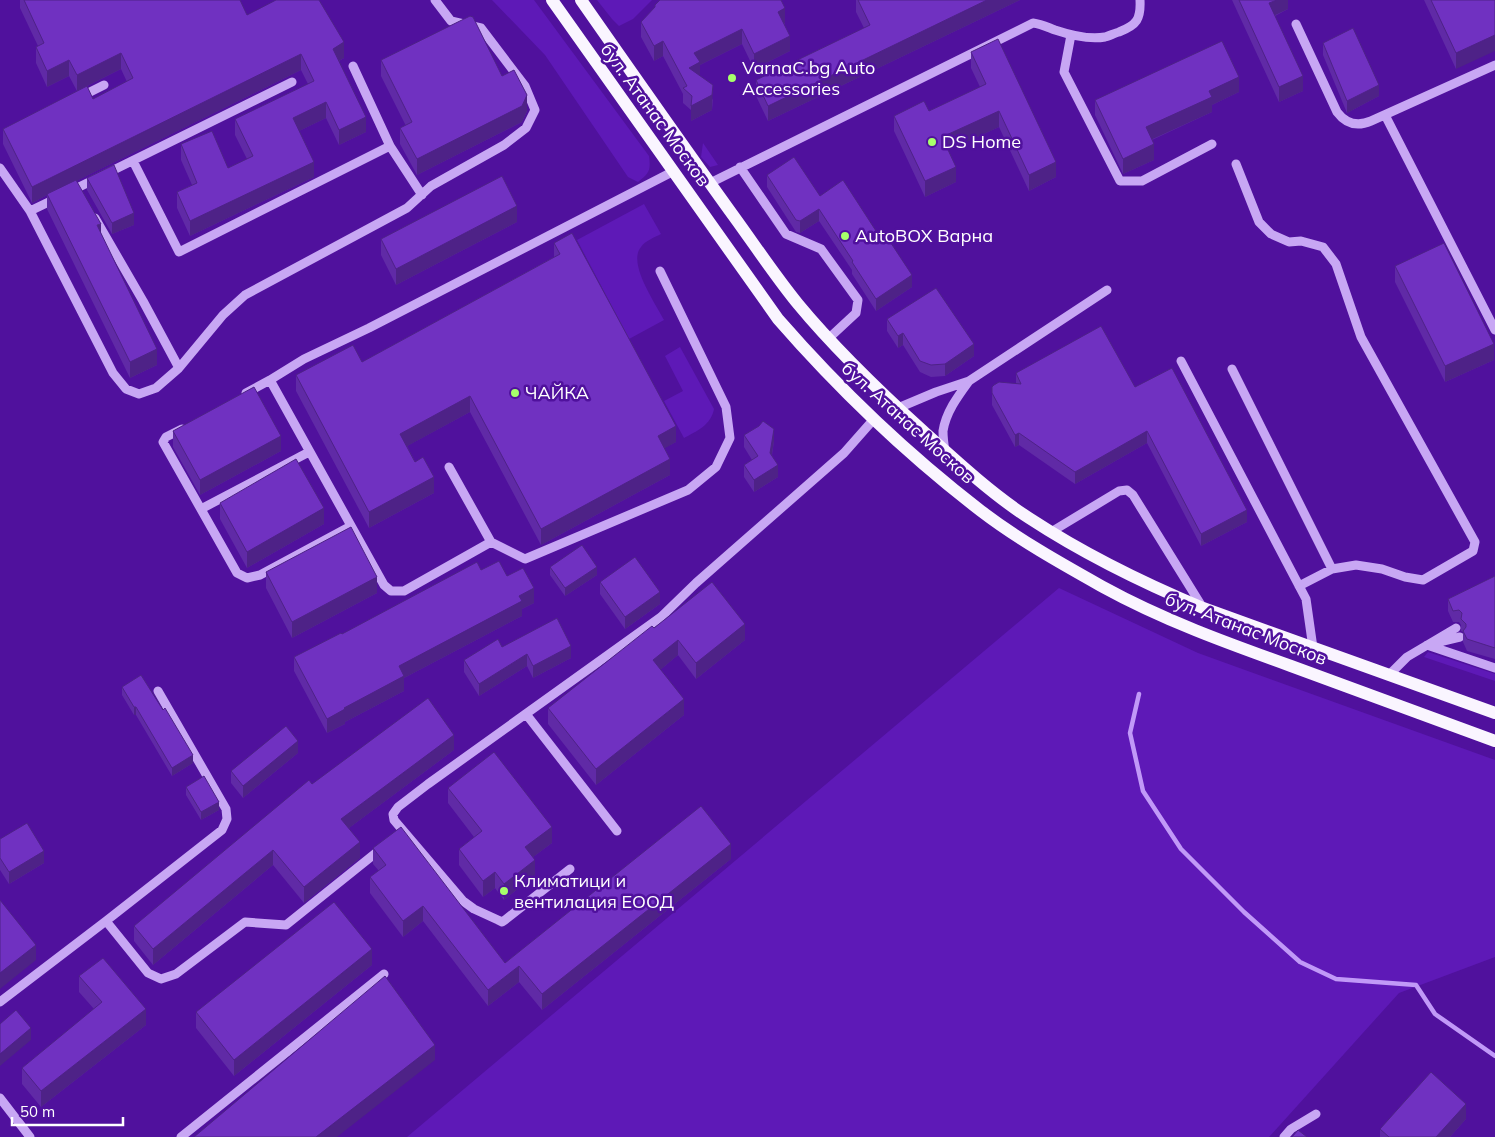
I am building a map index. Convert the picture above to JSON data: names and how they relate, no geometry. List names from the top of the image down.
{
  "streets": {
    "main road": ["бул. Атанас Москов"]
  },
  "places": [
    "VarnaC.bg Auto Accessories",
    "DS Home",
    "AutoBOX Варна",
    "ЧАЙКА",
    "Климатици и вентилация ЕООД"
  ],
  "scale_bar": "50 m"
}
